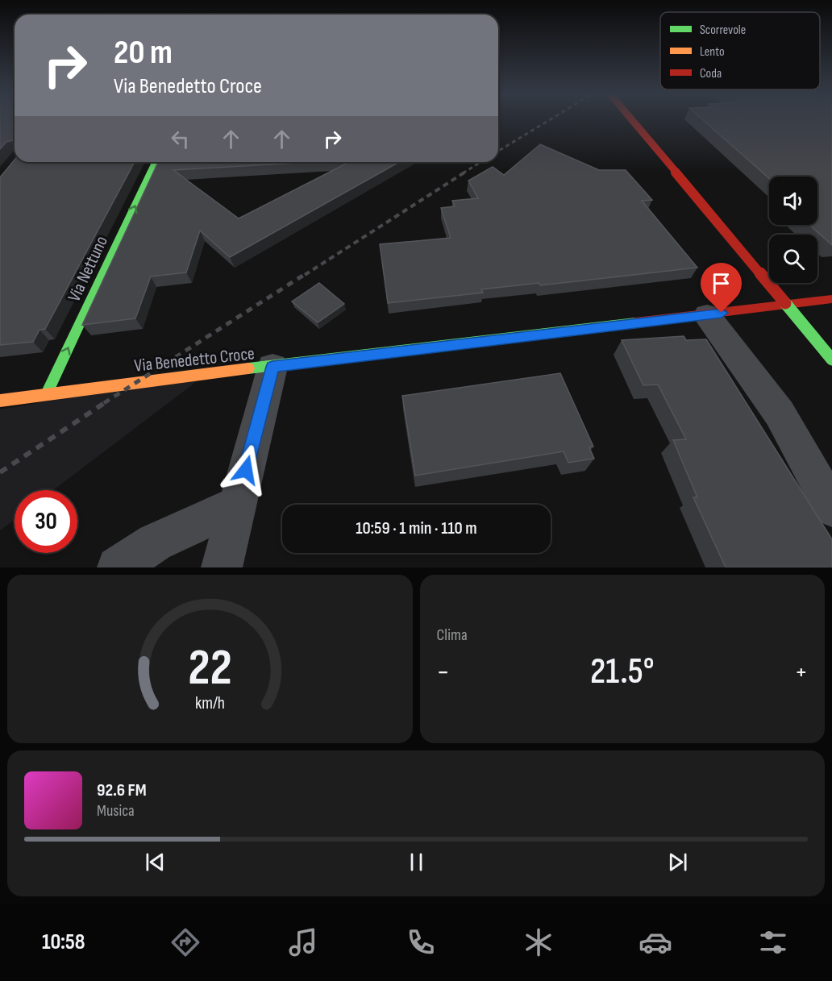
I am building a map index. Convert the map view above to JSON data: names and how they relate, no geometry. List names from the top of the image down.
{
  "streets": {
    "main road": ["Via Nettuno", "Via Benedetto Croce"]
  },
  "crossings": [
    ["Via Nettuno", "Via Benedetto Croce"]
  ],
  "one_way": ["Via Nettuno"],
  "legend": ["Scorrevole", "Lento", "Coda"],
  "page": {
    "turn": ["20 m", "Via Benedetto Croce"],
    "limit": "30",
    "trip": "10:59 · 1 min · 110 m",
    "tile": "Clima",
    "heat": ["−", "21.5°", "+"],
    "song": ["92.6 FM", "Musica"],
    "tabs": "10:58",
    "gauge": ["22", "km/h"]
  }
}
